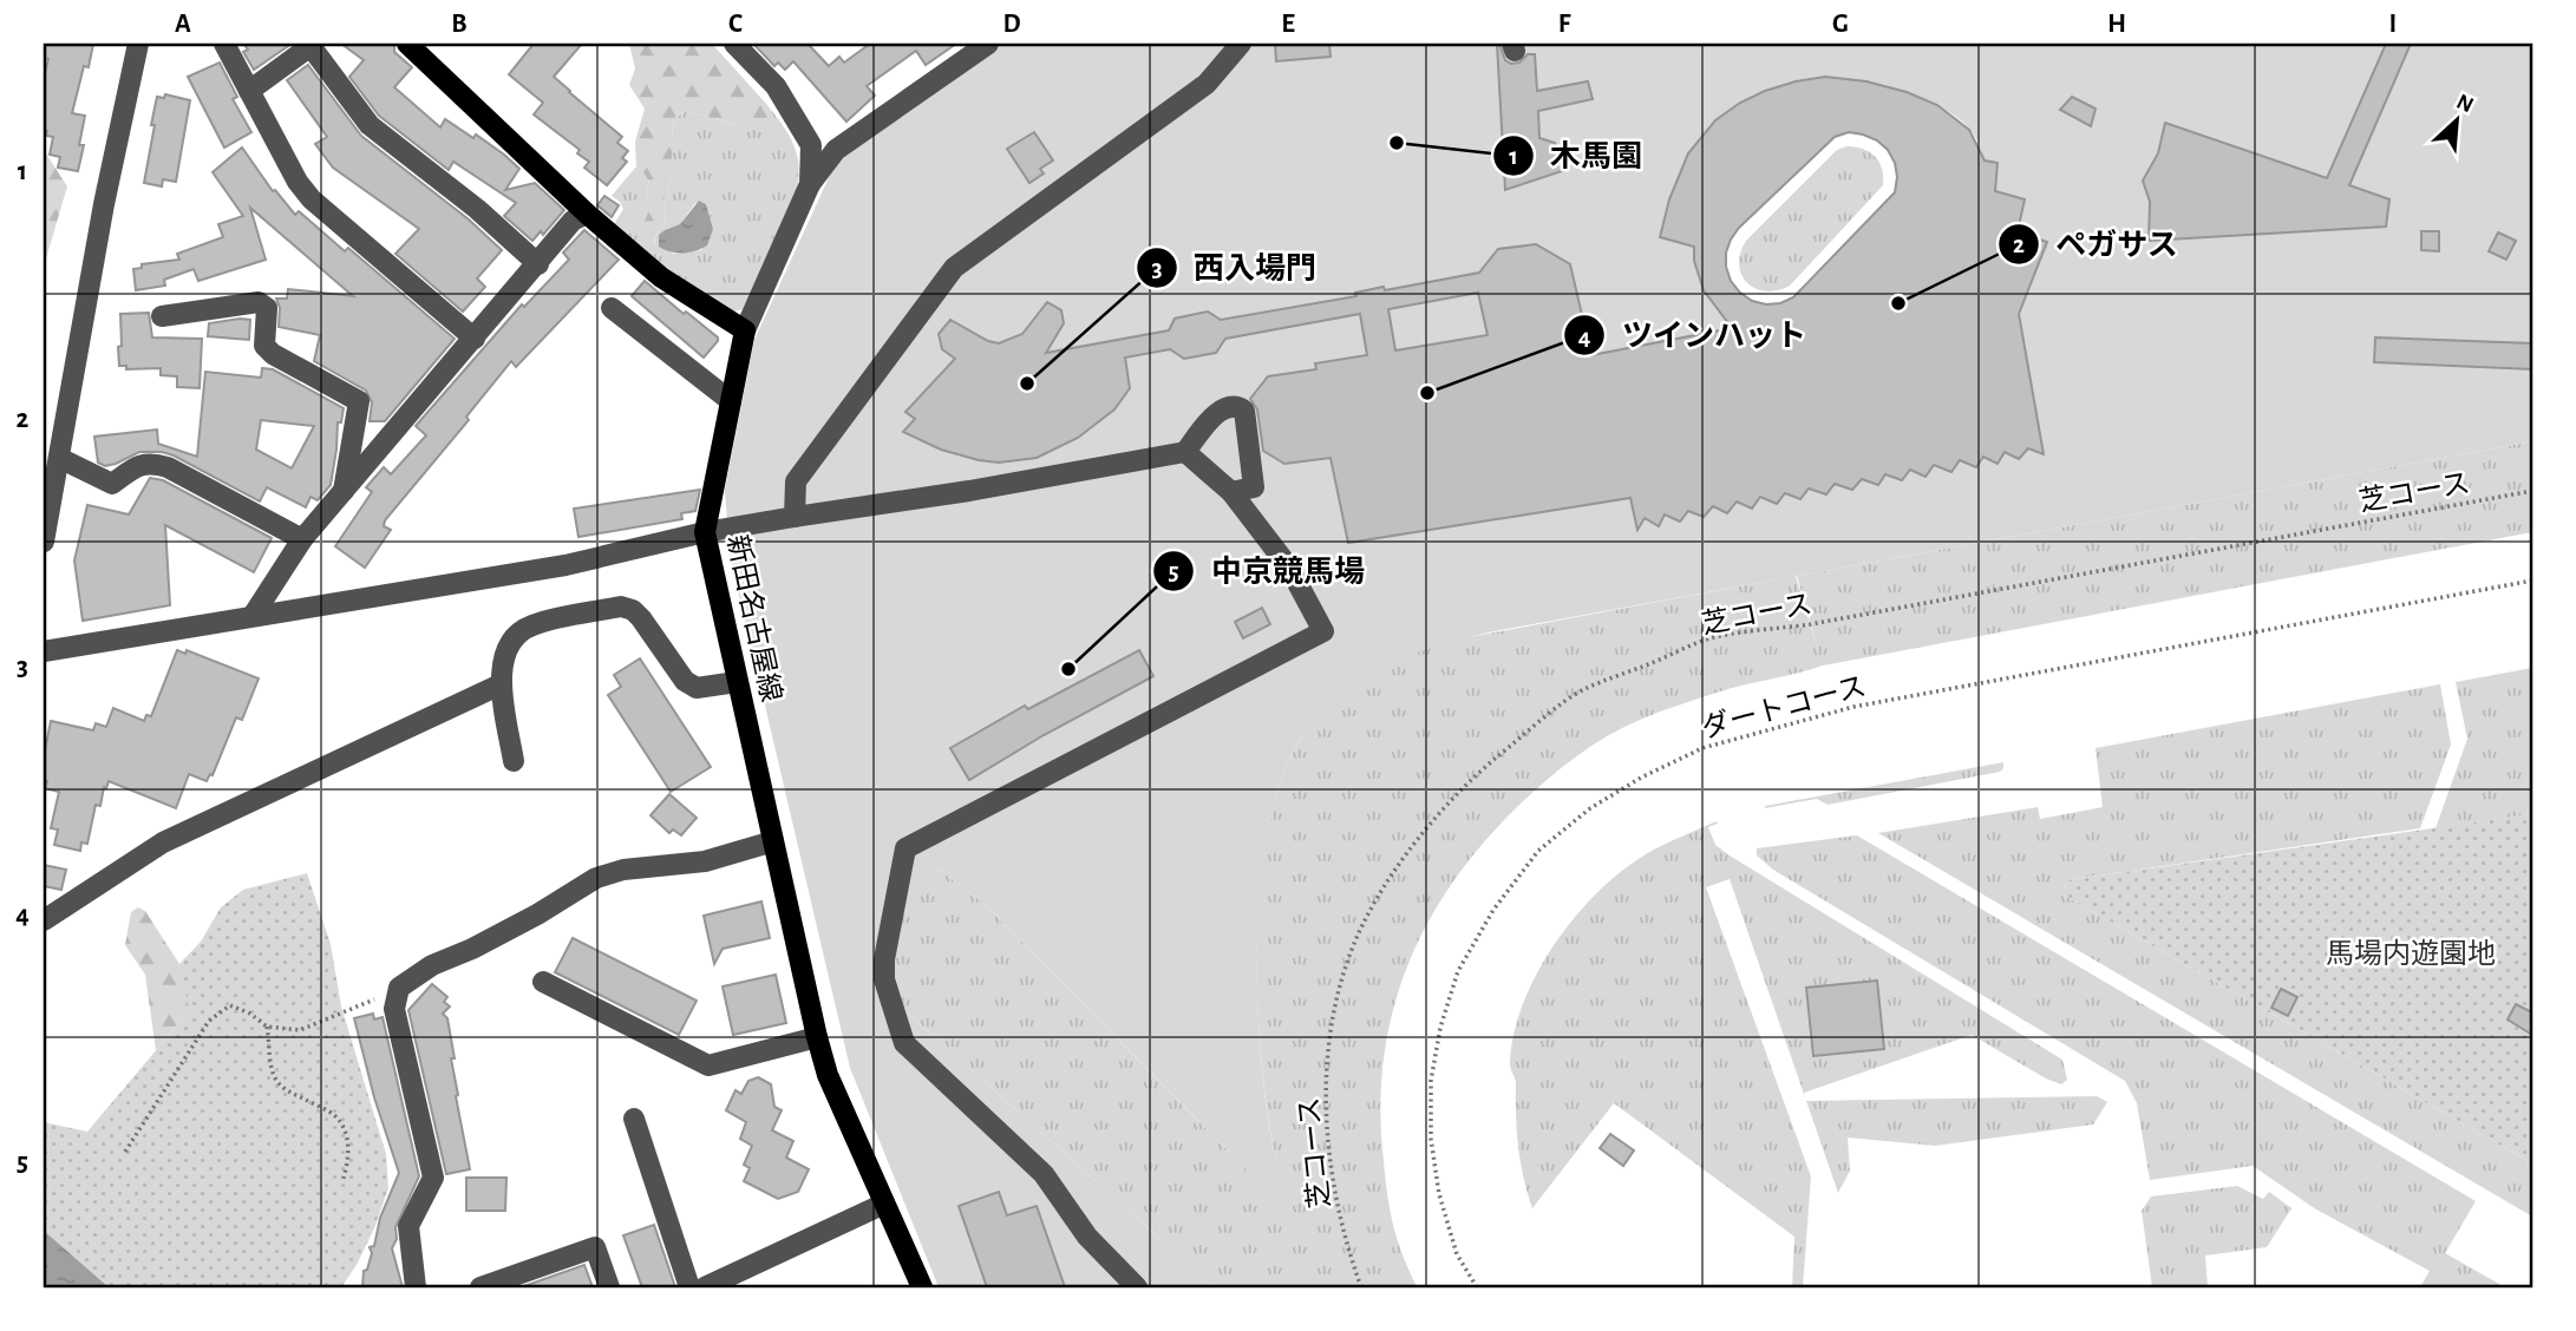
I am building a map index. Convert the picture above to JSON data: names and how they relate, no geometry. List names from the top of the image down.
{
  "streets": {
    "main road": ["新田名古屋線"],
    "path": ["芝コース", "ダートコース"]
  },
  "parks": ["馬場内遊園地"],
  "places": [
    "木馬園",
    "ペガサス",
    "西入場門",
    "ツインハット",
    "中京競馬場"
  ],
  "north": "top right",
  "grid": {
    "columns": [
      "A",
      "B",
      "C",
      "D",
      "E",
      "F",
      "G",
      "H",
      "I"
    ],
    "rows": [
      "1",
      "2",
      "3",
      "4",
      "5"
    ]
  }
}
